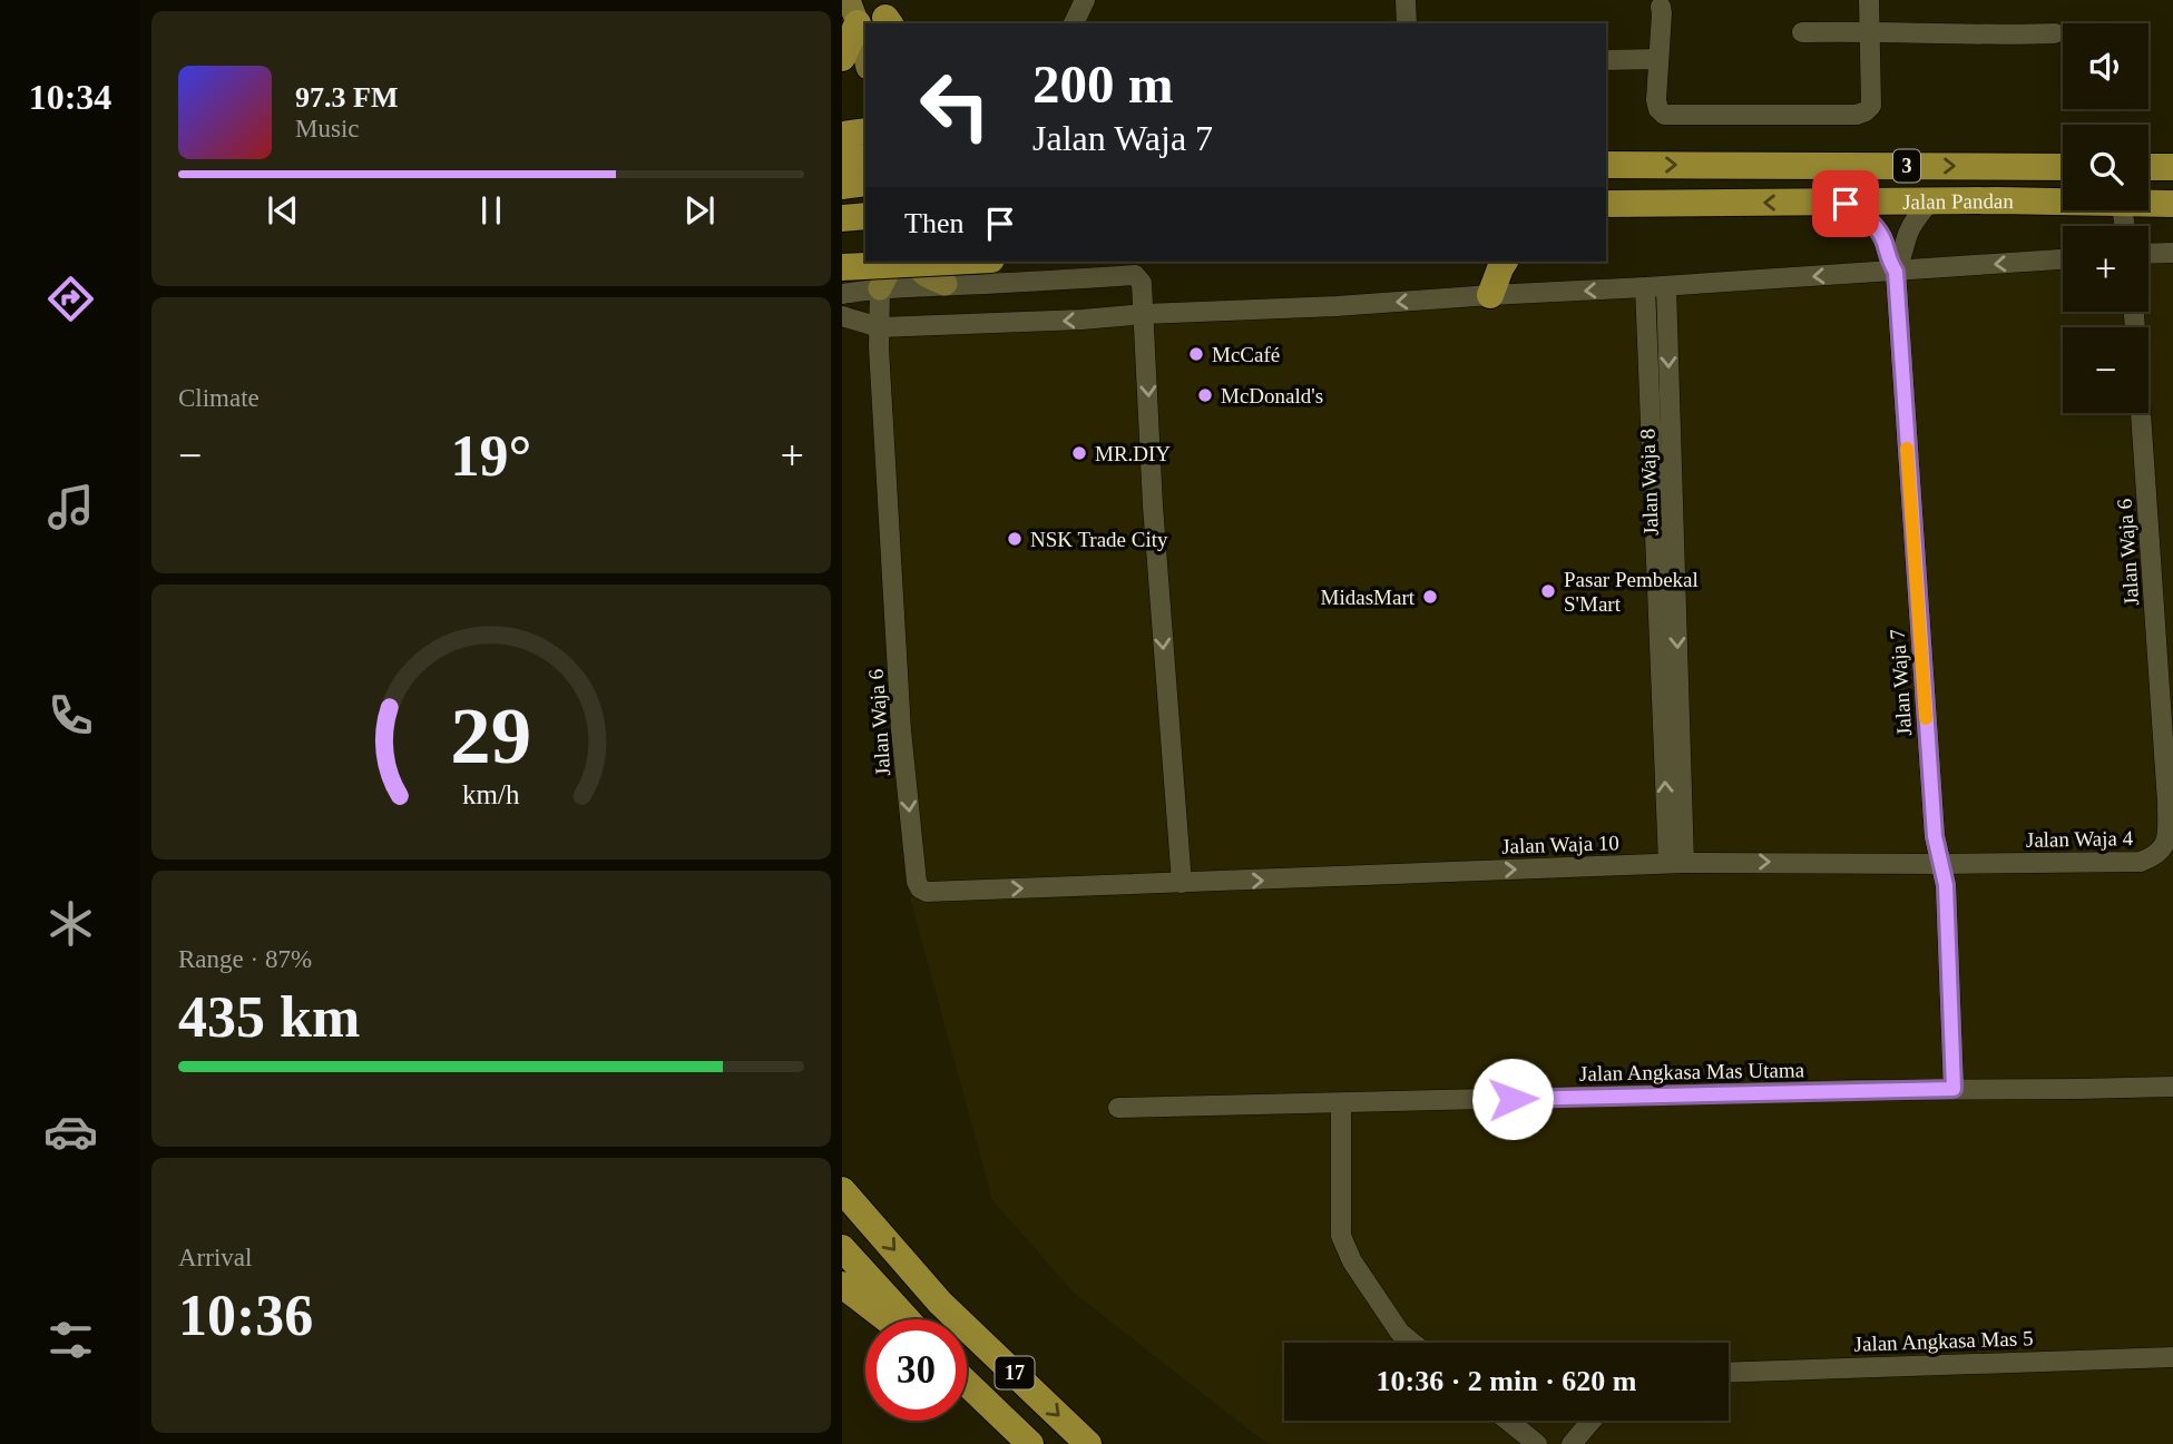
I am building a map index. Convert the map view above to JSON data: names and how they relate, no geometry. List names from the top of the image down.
{
  "streets": {
    "highway": ["3", "Jalan Pandan", "17"],
    "street": [
      "Jalan Waja 8",
      "Jalan Waja 6",
      "Jalan Waja 7",
      "Jalan Waja 4",
      "Jalan Waja 10",
      "Jalan Angkasa Mas Utama",
      "Jalan Angkasa Mas 5"
    ]
  },
  "crossings": [
    ["Jalan Pandan", "Jalan Waja 7"],
    ["Jalan Waja 8", "Jalan Waja 10"],
    ["Jalan Waja 6", "Jalan Waja 4"],
    ["Jalan Waja 6", "Jalan Waja 10"],
    ["Jalan Waja 7", "Jalan Waja 4"],
    ["Jalan Waja 7", "Jalan Waja 10"],
    ["Jalan Waja 7", "Jalan Angkasa Mas Utama"],
    ["Jalan Waja 4", "Jalan Waja 10"]
  ],
  "one_way": ["Jalan Waja 10"],
  "places": [
    "McCafé",
    "McDonald's",
    "MR.DIY",
    "NSK Trade City",
    "Pasar Pembekal S'Mart",
    "MidasMart"
  ],
  "page": {
    "tabs": "10:34",
    "map_buttons": ["+", "−"],
    "turn": ["200 m", "Jalan Waja 7"],
    "song": ["97.3 FM", "Music"],
    "then": "Then",
    "tile": [
      "Climate",
      ["Range · 87%", "435 km"],
      ["Arrival", "10:36"]
    ],
    "heat": ["−", "19°", "+"],
    "limit": "30",
    "trip": "10:36 · 2 min · 620 m",
    "gauge": ["29", "km/h"]
  }
}
